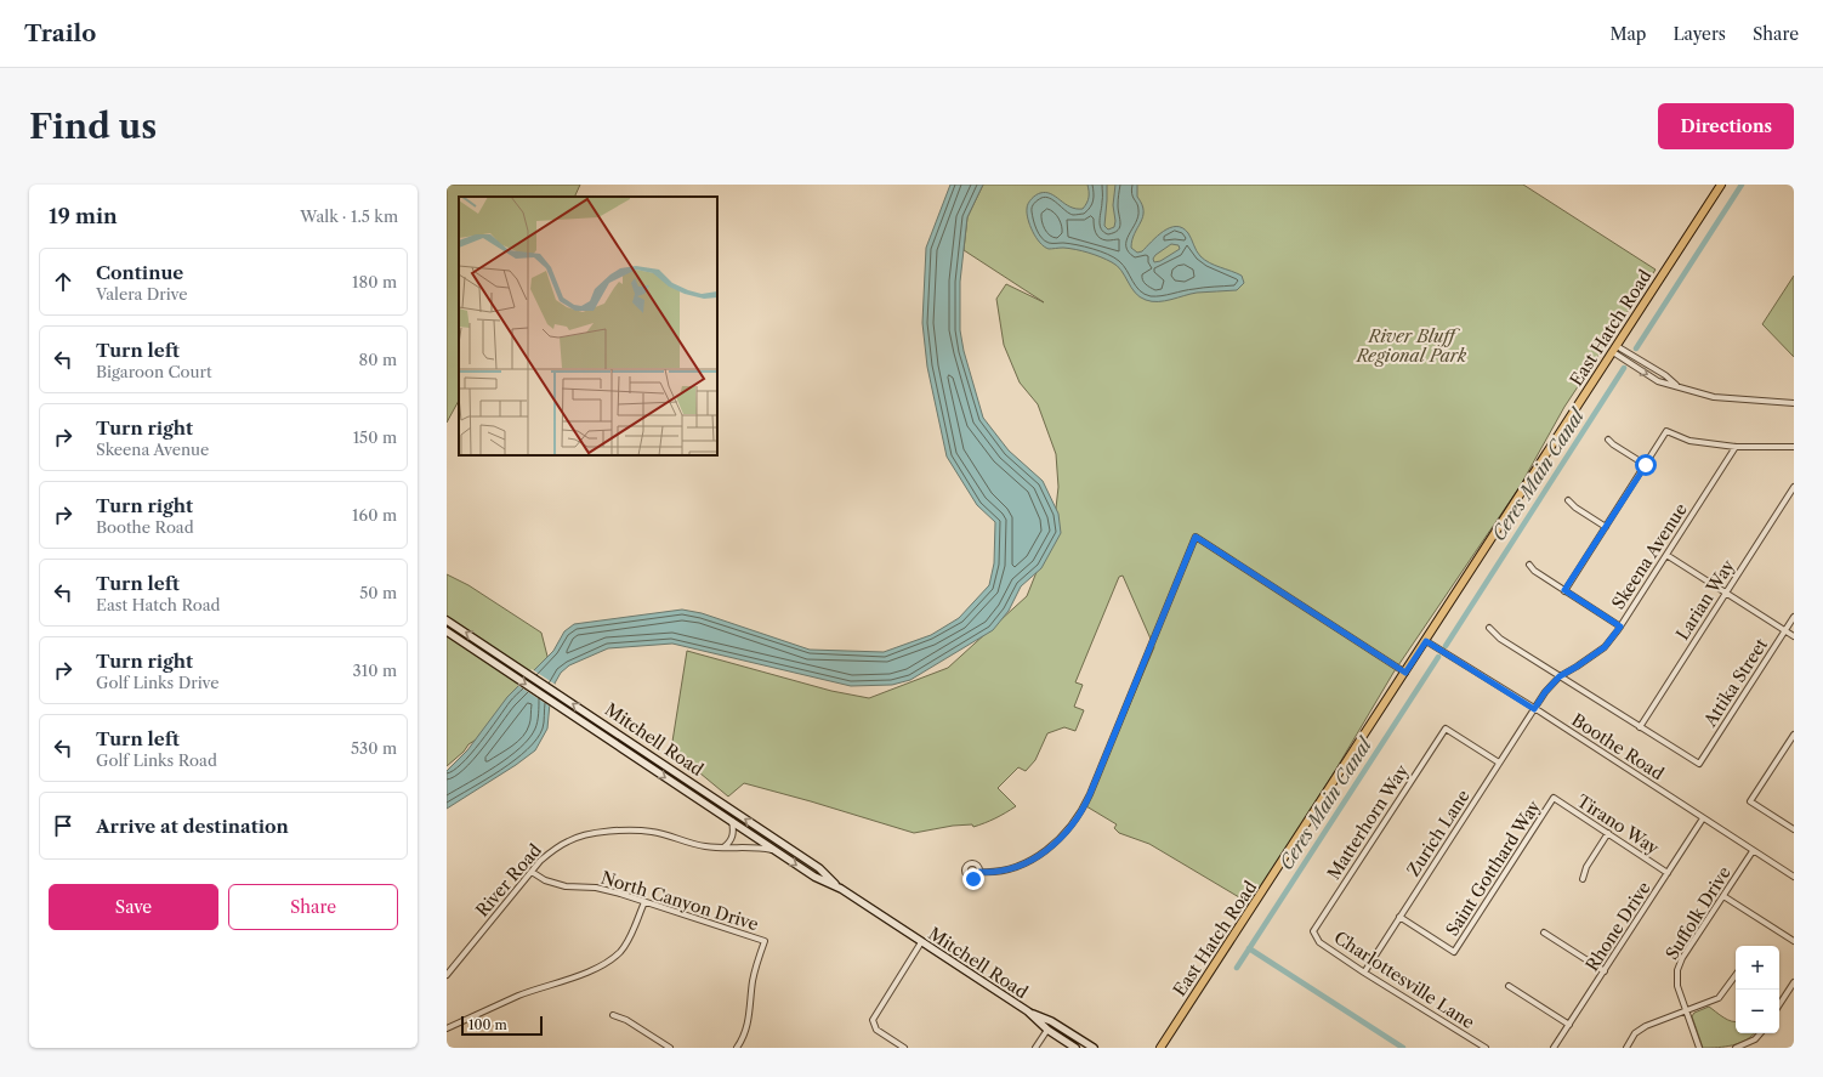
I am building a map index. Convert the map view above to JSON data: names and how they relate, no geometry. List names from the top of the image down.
{
  "streets": {
    "main road": ["East Hatch Road", "Mitchell Road"],
    "street": [
      "Skeena Avenue",
      "Larian Way",
      "Attika Street",
      "Boothe Road",
      "Matterhorn Way",
      "Tirano Way",
      "Zurich Lane",
      "Saint Gotthard Way",
      "River Road",
      "North Canyon Drive",
      "Suffolk Drive",
      "Rhone Drive",
      "Charlottesville Lane"
    ]
  },
  "crossings": [
    ["East Hatch Road", "Boothe Road"],
    ["Skeena Avenue", "Boothe Road"],
    ["Skeena Avenue", "Zurich Lane"],
    ["Larian Way", "Attika Street"],
    ["Mitchell Road", "River Road"],
    ["Boothe Road", "Zurich Lane"],
    ["Boothe Road", "Suffolk Drive"],
    ["Boothe Road", "Rhone Drive"],
    ["Matterhorn Way", "Zurich Lane"],
    ["Matterhorn Way", "Charlottesville Lane"],
    ["Tirano Way", "Saint Gotthard Way"],
    ["Tirano Way", "Rhone Drive"],
    ["Zurich Lane", "Saint Gotthard Way"],
    ["Zurich Lane", "Charlottesville Lane"],
    ["River Road", "North Canyon Drive"]
  ],
  "water": ["Ceres Main Canal"],
  "parks": ["River Bluff Regional Park"],
  "scale_bar": "100 m",
  "page": {
    "header": "Trailo",
    "nav": ["Map", "Layers", "Share"],
    "buttons": [
      "Directions",
      ["Save", "Share"]
    ],
    "title": "Find us",
    "heading": ["19 min", "Walk · 1.5 km"],
    "list": [
      ["Continue", "Valera Drive", "180 m"],
      ["Turn left", "Bigaroon Court", "80 m"],
      ["Turn right", "Skeena Avenue", "150 m"],
      ["Turn right", "Boothe Road", "160 m"],
      ["Turn left", "East Hatch Road", "50 m"],
      ["Turn right", "Golf Links Drive", "310 m"],
      ["Turn left", "Golf Links Road", "530 m"],
      "Arrive at destination"
    ],
    "map_buttons": ["+", "−"],
    "scale": "100 m"
  }
}
